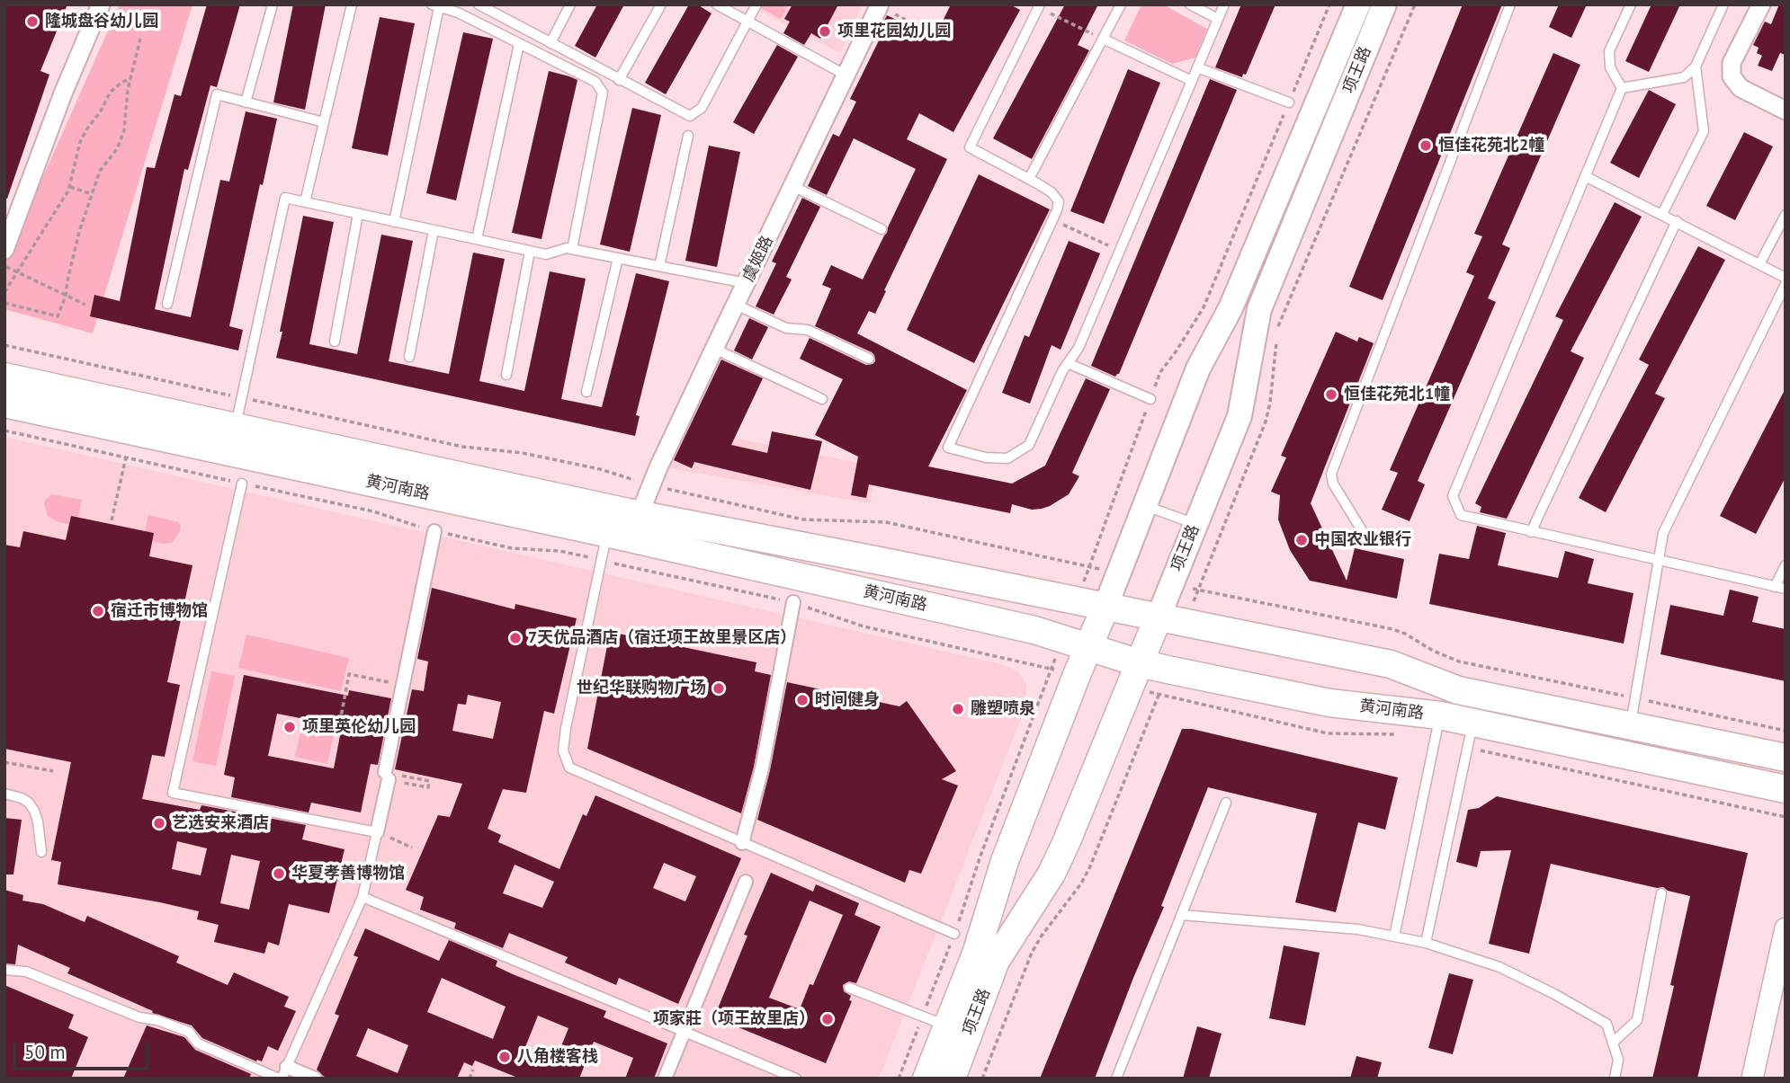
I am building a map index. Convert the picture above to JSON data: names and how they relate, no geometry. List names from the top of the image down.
{
  "streets": {
    "main road": ["项王路", "黄河南路"],
    "street": ["虞姬路"]
  },
  "crossings": [
    ["项王路", "黄河南路"],
    ["虞姬路", "黄河南路"]
  ],
  "places": [
    "隆城盘谷幼儿园",
    "项里花园幼儿园",
    "恒佳花苑北2幢",
    "恒佳花苑北1幢",
    "中国农业银行",
    "宿迁市博物馆",
    "7天优品酒店（宿迁项王故里景区店）",
    "世纪华联购物广场",
    "时间健身",
    "雕塑喷泉",
    "项里英伦幼儿园",
    "艺选安来酒店",
    "华夏孝善博物馆",
    "项家莊（项王故里店）",
    "八角楼客栈"
  ],
  "scale_bar": "50 m"
}
